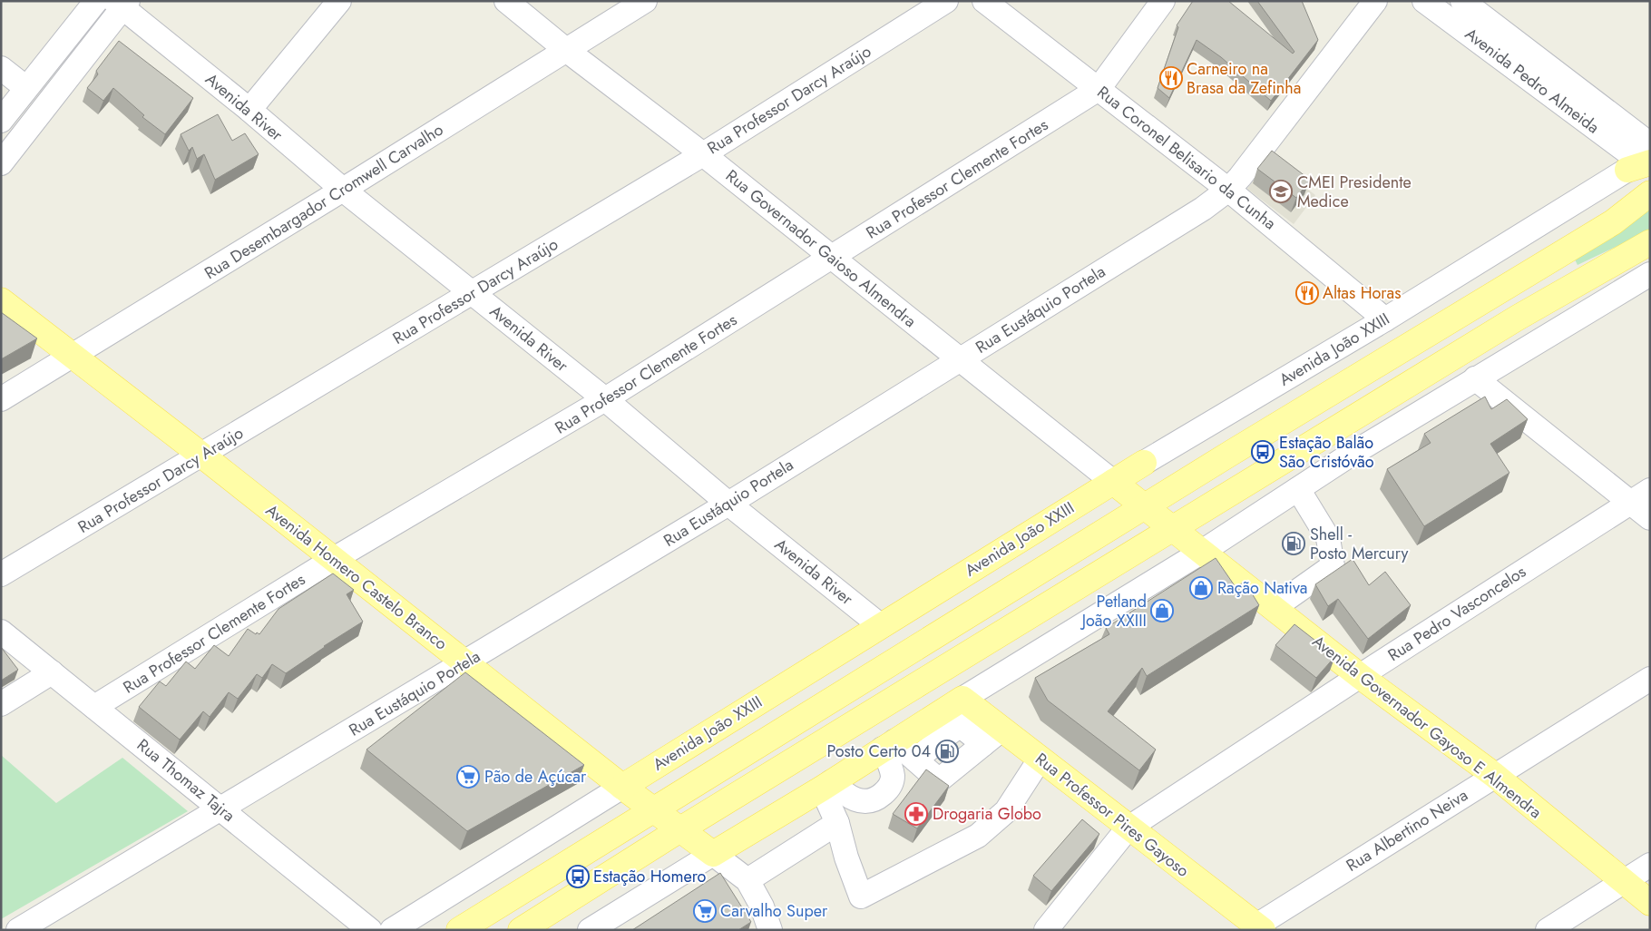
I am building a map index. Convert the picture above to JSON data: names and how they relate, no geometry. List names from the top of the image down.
{
  "streets": {
    "main road": [
      "Avenida João XXIII",
      "Avenida Homero Castelo Branco",
      "Avenida Governador Gayoso E Almendra",
      "Rua Professor Pires Gayoso"
    ],
    "street": [
      "Avenida Pedro Almeida",
      "Rua Professor Darcy Araújo",
      "Avenida River",
      "Rua Coronel Belisario da Cunha",
      "Rua Professor Clemente Fortes",
      "Rua Desembargador Cromwell Carvalho",
      "Rua Governador Gaioso Almendra",
      "Rua Eustáquio Portela",
      "Rua Pedro Vasconcelos",
      "Rua Thomaz Tajra",
      "Rua Albertino Neiva"
    ]
  },
  "crossings": [
    ["Avenida Pedro Almeida", "Avenida João XXIII"],
    ["Rua Professor Darcy Araújo", "Avenida River"],
    ["Rua Professor Darcy Araújo", "Rua Governador Gaioso Almendra"],
    ["Rua Professor Darcy Araújo", "Avenida Homero Castelo Branco"],
    ["Avenida River", "Rua Professor Clemente Fortes"],
    ["Avenida River", "Rua Desembargador Cromwell Carvalho"],
    ["Avenida River", "Rua Eustáquio Portela"],
    ["Avenida River", "Avenida João XXIII"],
    ["Rua Coronel Belisario da Cunha", "Rua Professor Clemente Fortes"],
    ["Rua Coronel Belisario da Cunha", "Rua Eustáquio Portela"],
    ["Rua Coronel Belisario da Cunha", "Avenida João XXIII"],
    ["Rua Professor Clemente Fortes", "Rua Governador Gaioso Almendra"],
    ["Rua Professor Clemente Fortes", "Avenida Homero Castelo Branco"],
    ["Rua Professor Clemente Fortes", "Rua Thomaz Tajra"],
    ["Rua Desembargador Cromwell Carvalho", "Rua Governador Gaioso Almendra"],
    ["Rua Desembargador Cromwell Carvalho", "Avenida Homero Castelo Branco"],
    ["Rua Governador Gaioso Almendra", "Rua Eustáquio Portela"],
    ["Rua Governador Gaioso Almendra", "Avenida João XXIII"],
    ["Rua Governador Gaioso Almendra", "Avenida Governador Gayoso E Almendra"],
    ["Rua Eustáquio Portela", "Avenida Homero Castelo Branco"],
    ["Rua Eustáquio Portela", "Rua Thomaz Tajra"],
    ["Avenida João XXIII", "Avenida Homero Castelo Branco"],
    ["Avenida João XXIII", "Avenida Governador Gayoso E Almendra"],
    ["Rua Pedro Vasconcelos", "Avenida Governador Gayoso E Almendra"],
    ["Rua Pedro Vasconcelos", "Rua Professor Pires Gayoso"],
    ["Avenida Governador Gayoso E Almendra", "Rua Albertino Neiva"],
    ["Rua Professor Pires Gayoso", "Rua Albertino Neiva"]
  ],
  "places": {
    "restaurant": ["Carneiro na Brasa da Zefinha", "Altas Horas"],
    "school or university": ["CMEI Presidente Medice"],
    "bus stop": ["Estação Balão São Cristóvão", "Estação Homero"],
    "fuel station": ["Shell - Posto Mercury", "Posto Certo 04"],
    "shop": ["Ração Nativa", "Petland João XXIII"],
    "supermarket": ["Pão de Açúcar", "Carvalho Super"],
    "pharmacy": ["Drogaria Globo"]
  }
}
